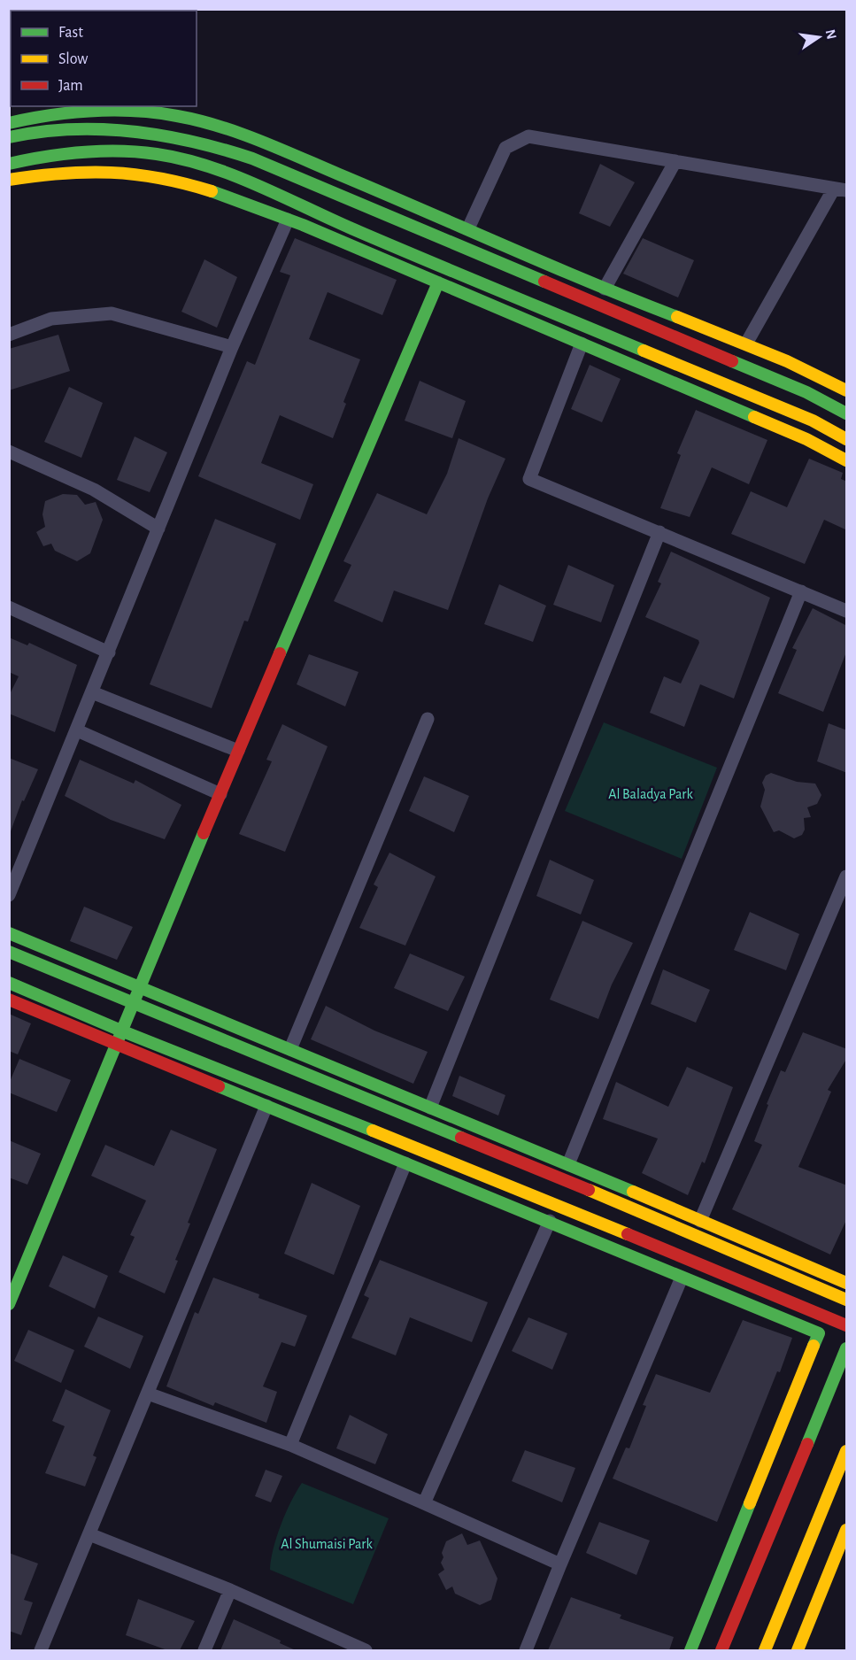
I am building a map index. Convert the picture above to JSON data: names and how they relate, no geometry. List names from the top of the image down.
{
  "parks": ["Al Baladya Park", "Al Shumaisi Park"],
  "legend": ["Fast", "Slow", "Jam"],
  "north": "right"
}
